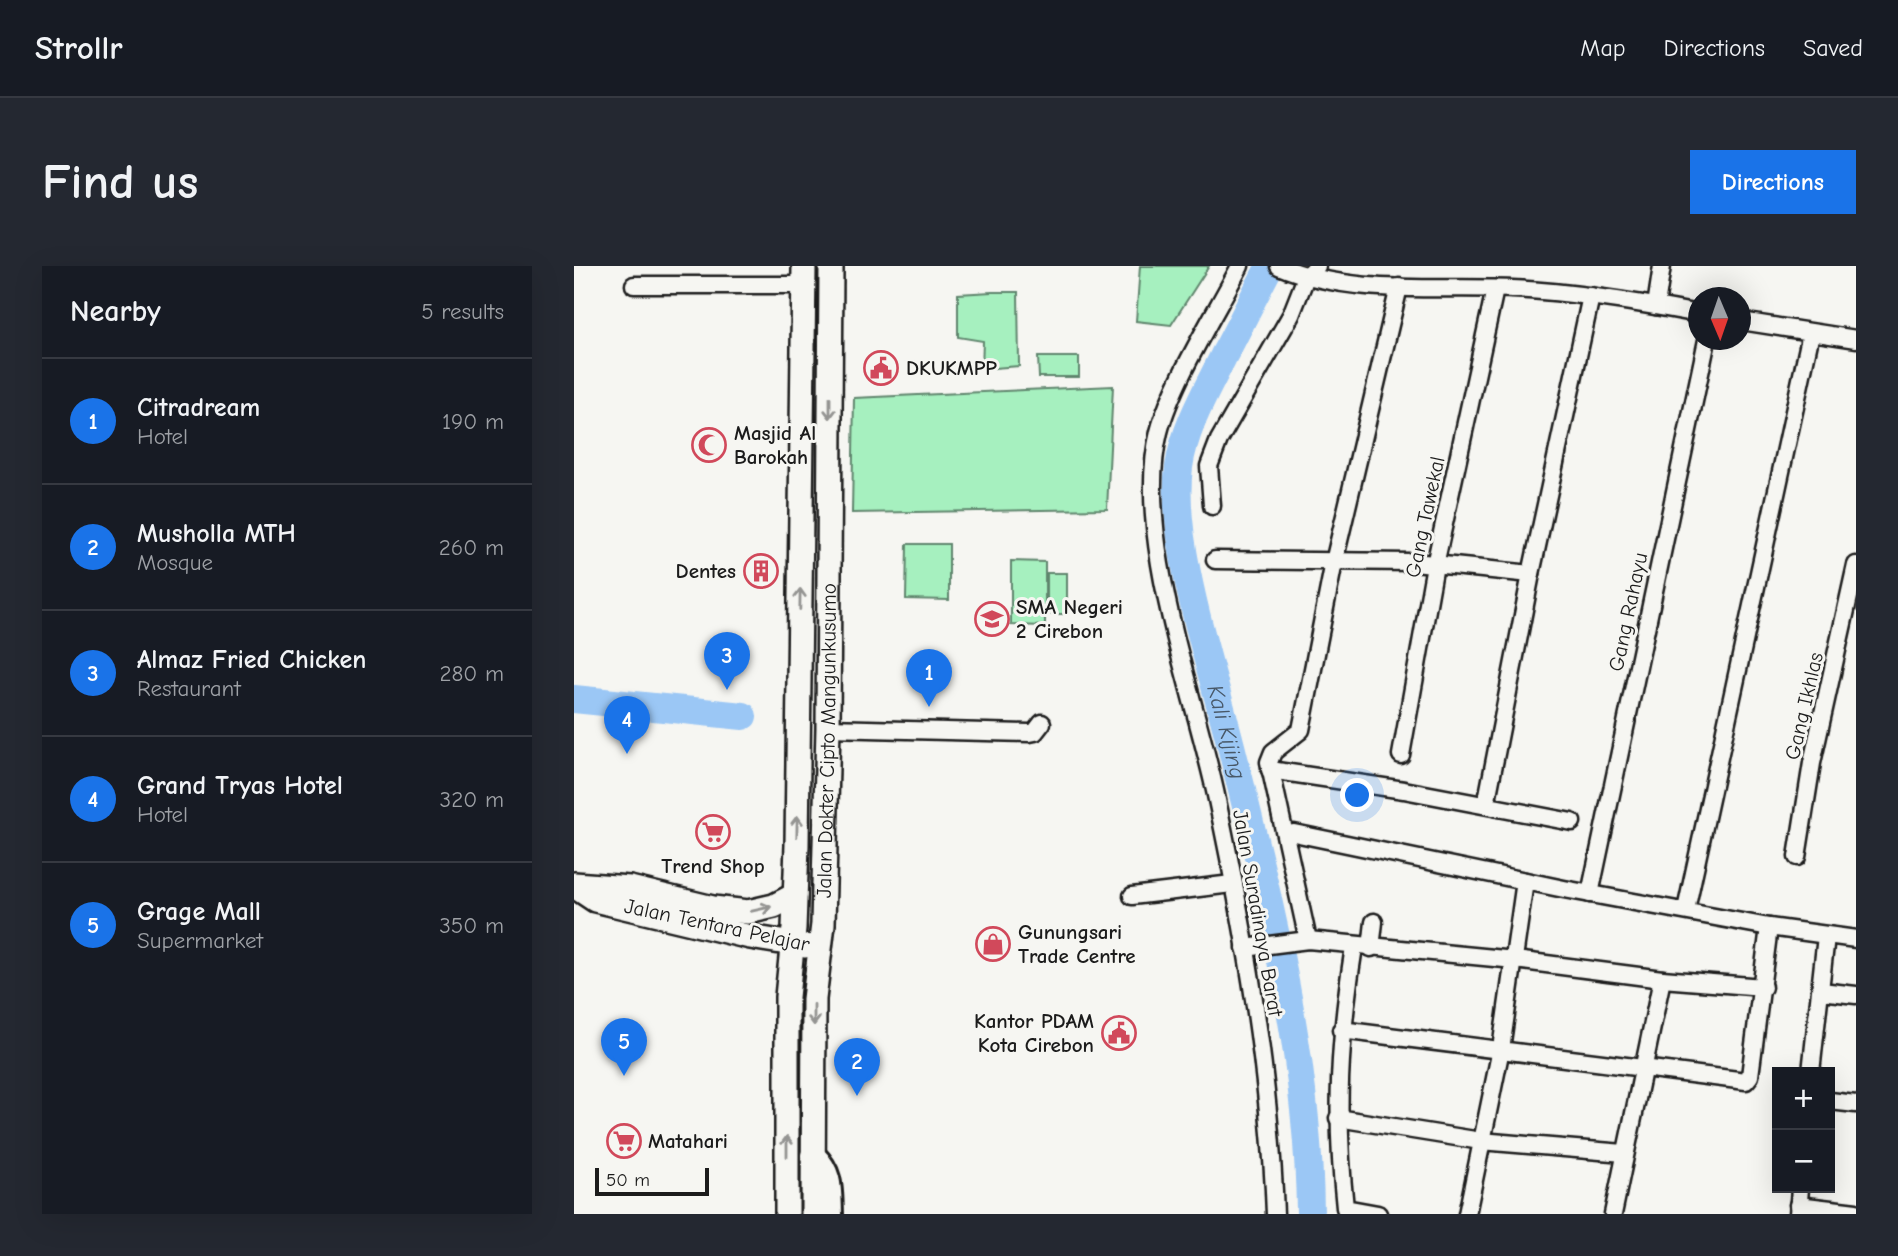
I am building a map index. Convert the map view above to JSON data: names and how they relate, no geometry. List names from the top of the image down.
{
  "streets": {
    "main road": ["Jalan Dokter Cipto Mangunkusumo", "Jalan Tentara Pelajar"],
    "street": [
      "Gang Tawekal",
      "Gang Rahayu",
      "Gang Ikhlas",
      "Jalan Suradinaya Barat"
    ]
  },
  "crossings": [
    ["Jalan Dokter Cipto Mangunkusumo", "Jalan Tentara Pelajar"]
  ],
  "water": ["Kali Kijing"],
  "places": {
    "public building": ["DKUKMPP", "Kantor PDAM Kota Cirebon"],
    "mosque": ["Masjid Al Barokah"],
    "building": ["Dentes"],
    "school or university": ["SMA Negeri 2 Cirebon"],
    "supermarket": ["Trend Shop", "Matahari"],
    "shop": ["Gunungsari Trade Centre"]
  },
  "scale_bar": "50 m",
  "north": "bottom",
  "page": {
    "header": "Strollr",
    "nav": ["Map", "Directions", "Saved"],
    "buttons": "Directions",
    "title": "Find us",
    "heading": ["Nearby", "5 results"],
    "list": [
      {
        "mark": "1",
        "name": "Citradream",
        "note": "Hotel",
        "value": "190 m"
      },
      {
        "mark": "2",
        "name": "Musholla MTH",
        "note": "Mosque",
        "value": "260 m"
      },
      {
        "mark": "3",
        "name": "Almaz Fried Chicken",
        "note": "Restaurant",
        "value": "280 m"
      },
      {
        "mark": "4",
        "name": "Grand Tryas Hotel",
        "note": "Hotel",
        "value": "320 m"
      },
      {
        "mark": "5",
        "name": "Grage Mall",
        "note": "Supermarket",
        "value": "350 m"
      }
    ],
    "pins": [
      "3",
      "1",
      "4",
      "5",
      "2"
    ],
    "map_buttons": ["+", "−"],
    "scale": "50 m"
  }
}
